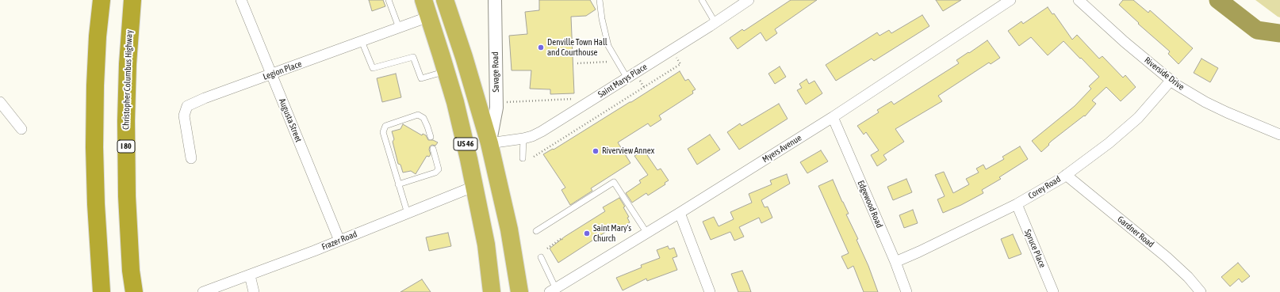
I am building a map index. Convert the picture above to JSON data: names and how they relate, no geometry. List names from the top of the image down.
{
  "streets": {
    "highway": ["Christopher Columbus Highway", "US 46", "I 80"],
    "street": [
      "Legion Place",
      "Savage Road",
      "Riverside Drive",
      "Saint Marys Place",
      "Augusta Street",
      "Myers Avenue",
      "Corey Road",
      "Edgewood Road",
      "Gardner Road",
      "Frazer Road",
      "Spruce Place"
    ]
  },
  "crossings": [
    ["Legion Place", "Augusta Street"],
    ["Legion Place", "US 46"],
    ["Savage Road", "Saint Marys Place"],
    ["Savage Road", "US 46"],
    ["Riverside Drive", "Corey Road"],
    ["Saint Marys Place", "US 46"],
    ["Augusta Street", "Frazer Road"],
    ["US 46", "Frazer Road"],
    ["Myers Avenue", "Edgewood Road"],
    ["Corey Road", "Edgewood Road"],
    ["Corey Road", "Gardner Road"],
    ["Corey Road", "Spruce Place"]
  ],
  "places": ["Denville Town Hall and Courthouse", "Riverview Annex", "Saint Mary's Church"]
}
